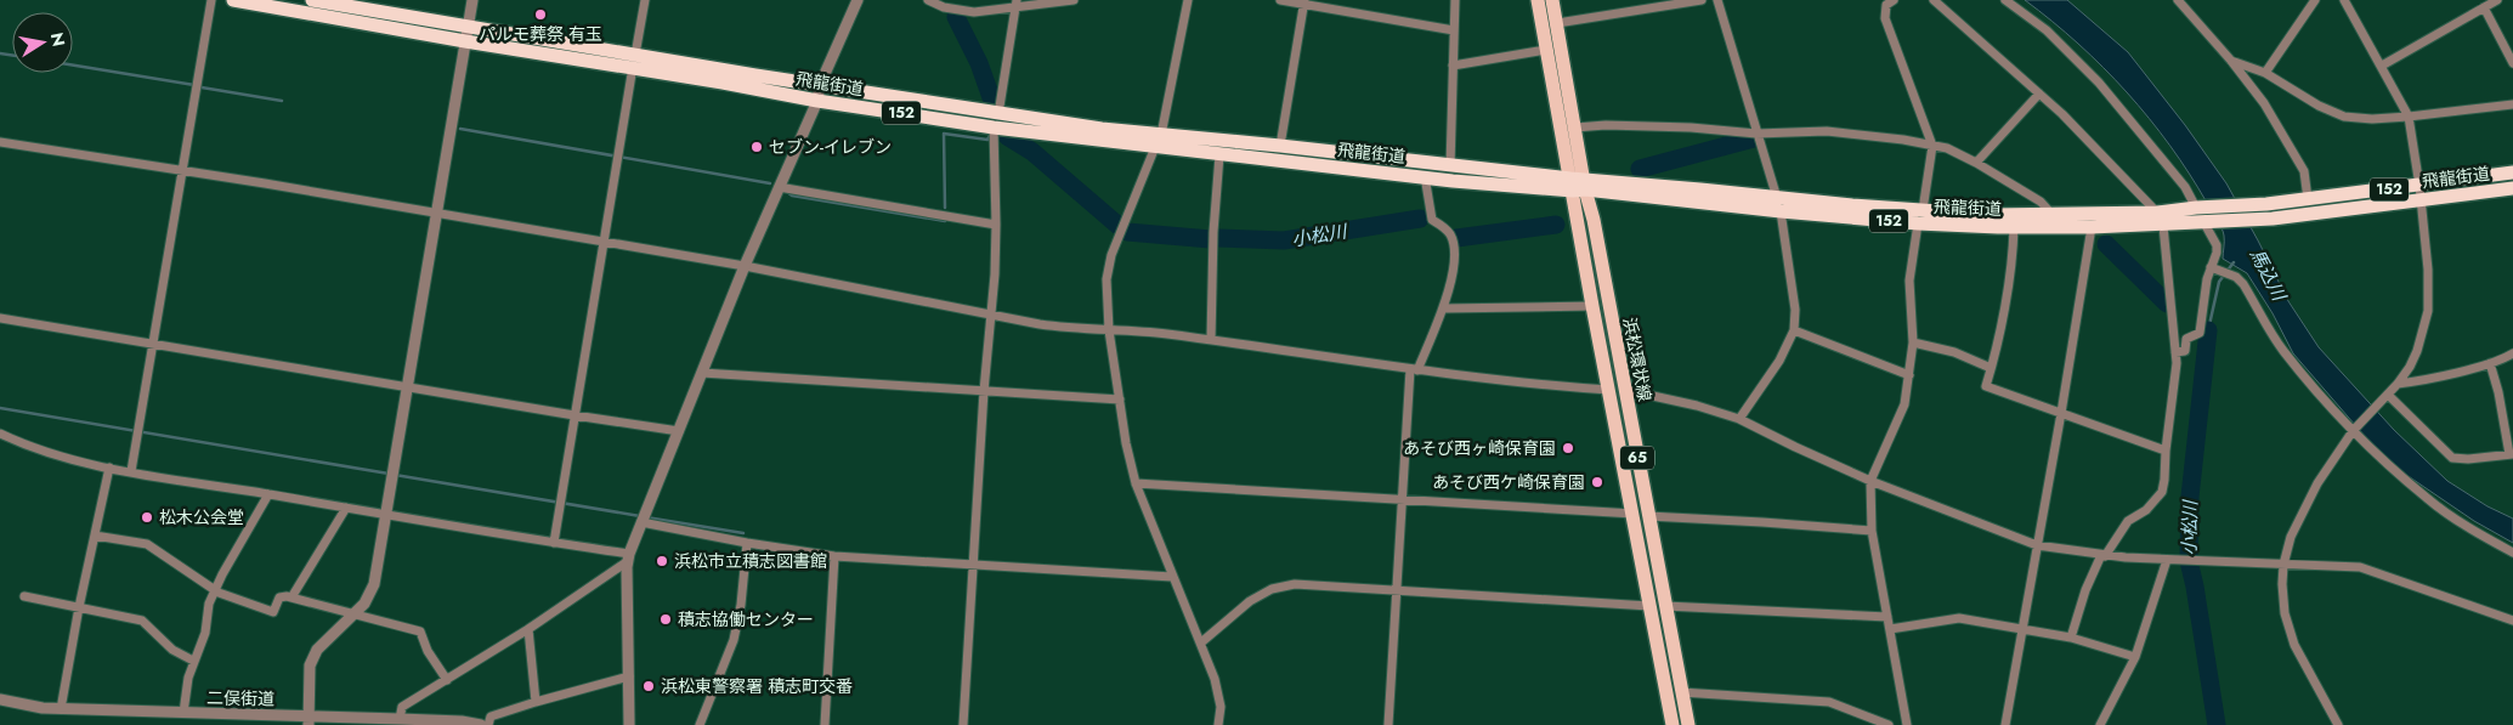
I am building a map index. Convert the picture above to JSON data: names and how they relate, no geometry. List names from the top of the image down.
{
  "streets": {
    "highway": ["飛龍街道", "152"],
    "main road": ["浜松環状線", "65"],
    "street": ["二俣街道"]
  },
  "crossings": [
    ["飛龍街道", "浜松環状線"]
  ],
  "water": ["小松川", "馬込川"],
  "places": [
    "パルモ葬祭 有玉",
    "セブン-イレブン",
    "あそび西ヶ崎保育園",
    "あそび西ケ崎保育園",
    "松木公会堂",
    "浜松市立積志図書館",
    "積志協働センター",
    "浜松東警察署 積志町交番"
  ],
  "north": "right"
}
